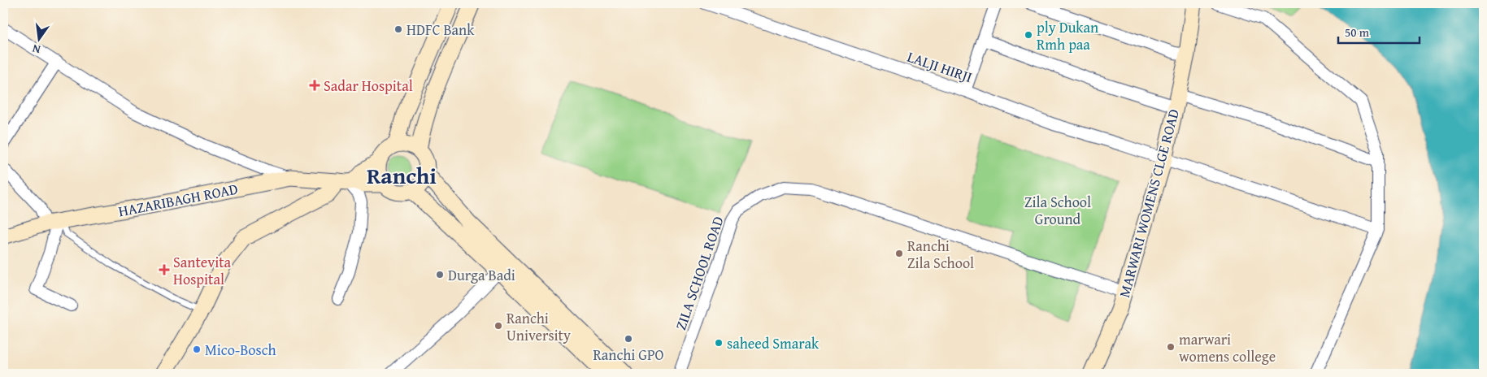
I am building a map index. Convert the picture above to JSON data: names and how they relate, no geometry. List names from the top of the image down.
{
  "streets": {
    "main road": ["HAZARIBAGH ROAD", "MARWARI WOMENS CLGE ROAD"],
    "street": ["LALJI HIRJI", "ZILA SCHOOL ROAD"]
  },
  "crossings": [
    ["LALJI HIRJI", "MARWARI WOMENS CLGE ROAD"],
    ["MARWARI WOMENS CLGE ROAD", "ZILA SCHOOL ROAD"]
  ],
  "districts": ["Ranchi"],
  "parks": ["Zila School Ground"],
  "places": {
    "other": [
      "HDFC Bank",
      "ply Dukan Rmh paa",
      "Ranchi Zila School",
      "Durga Badi",
      "Ranchi University",
      "Ranchi GPO",
      "saheed Smarak",
      "marwari womens college",
      "Mico-Bosch"
    ],
    "health": ["Sadar Hospital", "Santevita Hospital"]
  },
  "scale_bar": "50 m",
  "north": "bottom"
}
